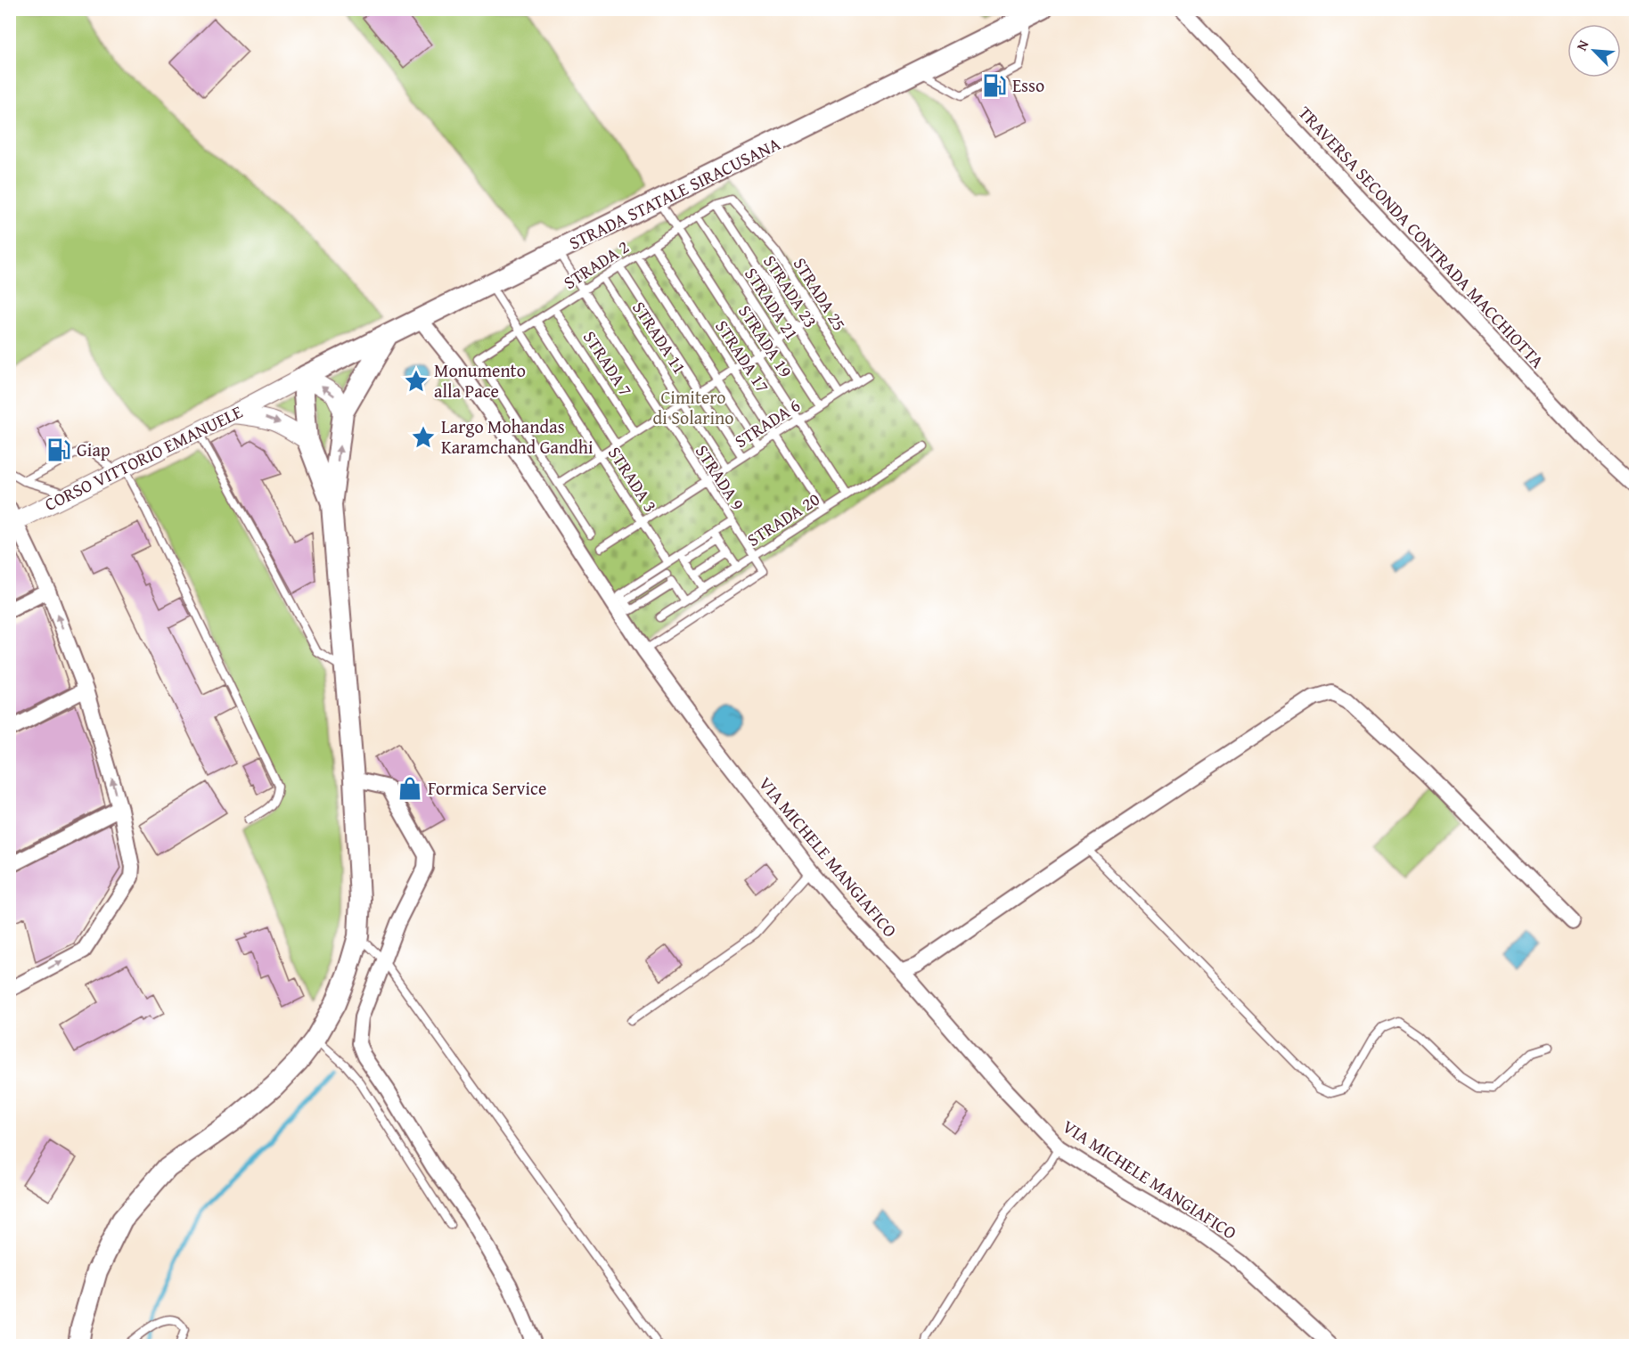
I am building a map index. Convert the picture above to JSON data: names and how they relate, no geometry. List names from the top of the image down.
{
  "streets": {
    "main road": ["STRADA STATALE SIRACUSANA"],
    "street": ["TRAVERSA SECONDA CONTRADA MACCHIOTTA", "CORSO VITTORIO EMANUELE", "VIA MICHELE MANGIAFICO"],
    "lane": [
      "STRADA 2",
      "STRADA 23",
      "STRADA 25",
      "STRADA 21",
      "STRADA 11",
      "STRADA 19",
      "STRADA 17",
      "STRADA 7",
      "STRADA 6",
      "STRADA 9",
      "STRADA 3",
      "STRADA 20"
    ]
  },
  "crossings": [
    ["STRADA STATALE SIRACUSANA", "STRADA 19"],
    ["STRADA STATALE SIRACUSANA", "CORSO VITTORIO EMANUELE"],
    ["STRADA STATALE SIRACUSANA", "STRADA 9"],
    ["STRADA STATALE SIRACUSANA", "STRADA 3"],
    ["STRADA STATALE SIRACUSANA", "VIA MICHELE MANGIAFICO"],
    ["STRADA 2", "STRADA 23"],
    ["STRADA 2", "STRADA 25"],
    ["STRADA 2", "STRADA 21"],
    ["STRADA 2", "STRADA 11"],
    ["STRADA 2", "STRADA 19"],
    ["STRADA 2", "STRADA 17"],
    ["STRADA 2", "STRADA 7"],
    ["STRADA 2", "STRADA 9"],
    ["STRADA 2", "STRADA 3"],
    ["STRADA 23", "STRADA 6"],
    ["STRADA 25", "STRADA 6"],
    ["STRADA 21", "STRADA 6"],
    ["STRADA 11", "STRADA 6"],
    ["STRADA 19", "STRADA 6"],
    ["STRADA 19", "STRADA 20"],
    ["STRADA 17", "STRADA 6"],
    ["STRADA 17", "STRADA 20"],
    ["STRADA 6", "STRADA 9"],
    ["STRADA 6", "STRADA 3"],
    ["STRADA 9", "STRADA 20"],
    ["STRADA 9", "VIA MICHELE MANGIAFICO"],
    ["STRADA 3", "STRADA 20"]
  ],
  "parks": ["Cimitero di Solarino"],
  "places": {
    "fuel station": ["Esso", "Giap"],
    "place": ["Monumento alla Pace", "Largo Mohandas Karamchand Gandhi"],
    "shop": ["Formica Service"]
  },
  "north": "top left"
}
